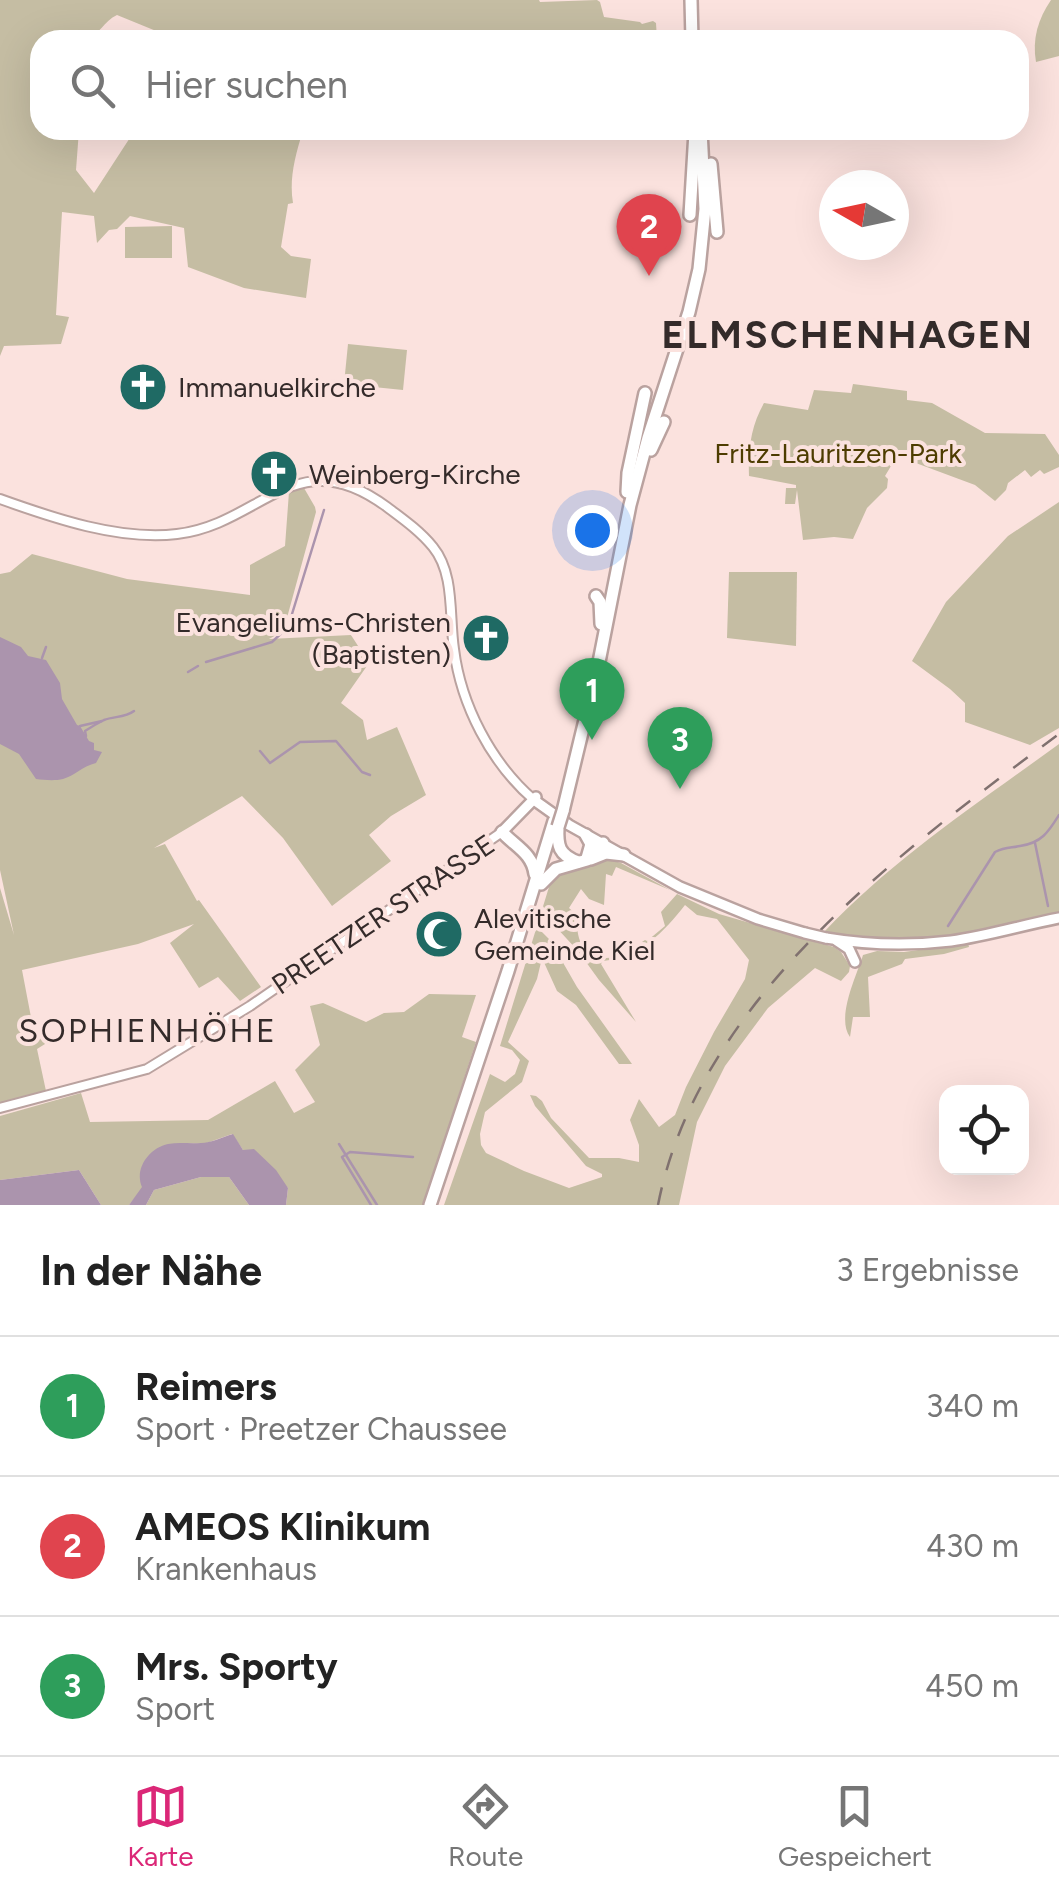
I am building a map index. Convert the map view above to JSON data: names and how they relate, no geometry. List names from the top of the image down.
{
  "streets": {
    "main road": ["PREETZER STRASSE"]
  },
  "districts": ["ELMSCHENHAGEN", "SOPHIENHÖHE"],
  "parks": ["Fritz-Lauritzen-Park"],
  "places": {
    "church": ["Immanuelkirche", "Weinberg-Kirche", "Evangeliums-Christen (Baptisten)"],
    "mosque": ["Alevitische Gemeinde Kiel"]
  },
  "north": "left",
  "page": {
    "search": "Hier suchen",
    "pins": ["2", "1", "3"],
    "heading": ["In der Nähe", "3 Ergebnisse"],
    "list": [
      {
        "mark": "1",
        "name": "Reimers",
        "note": "Sport · Preetzer Chaussee",
        "value": "340 m"
      },
      {
        "mark": "2",
        "name": "AMEOS Klinikum",
        "note": "Krankenhaus",
        "value": "430 m"
      },
      {
        "mark": "3",
        "name": "Mrs. Sporty",
        "note": "Sport",
        "value": "450 m"
      }
    ],
    "nav": ["Karte", "Route", "Gespeichert"]
  }
}
